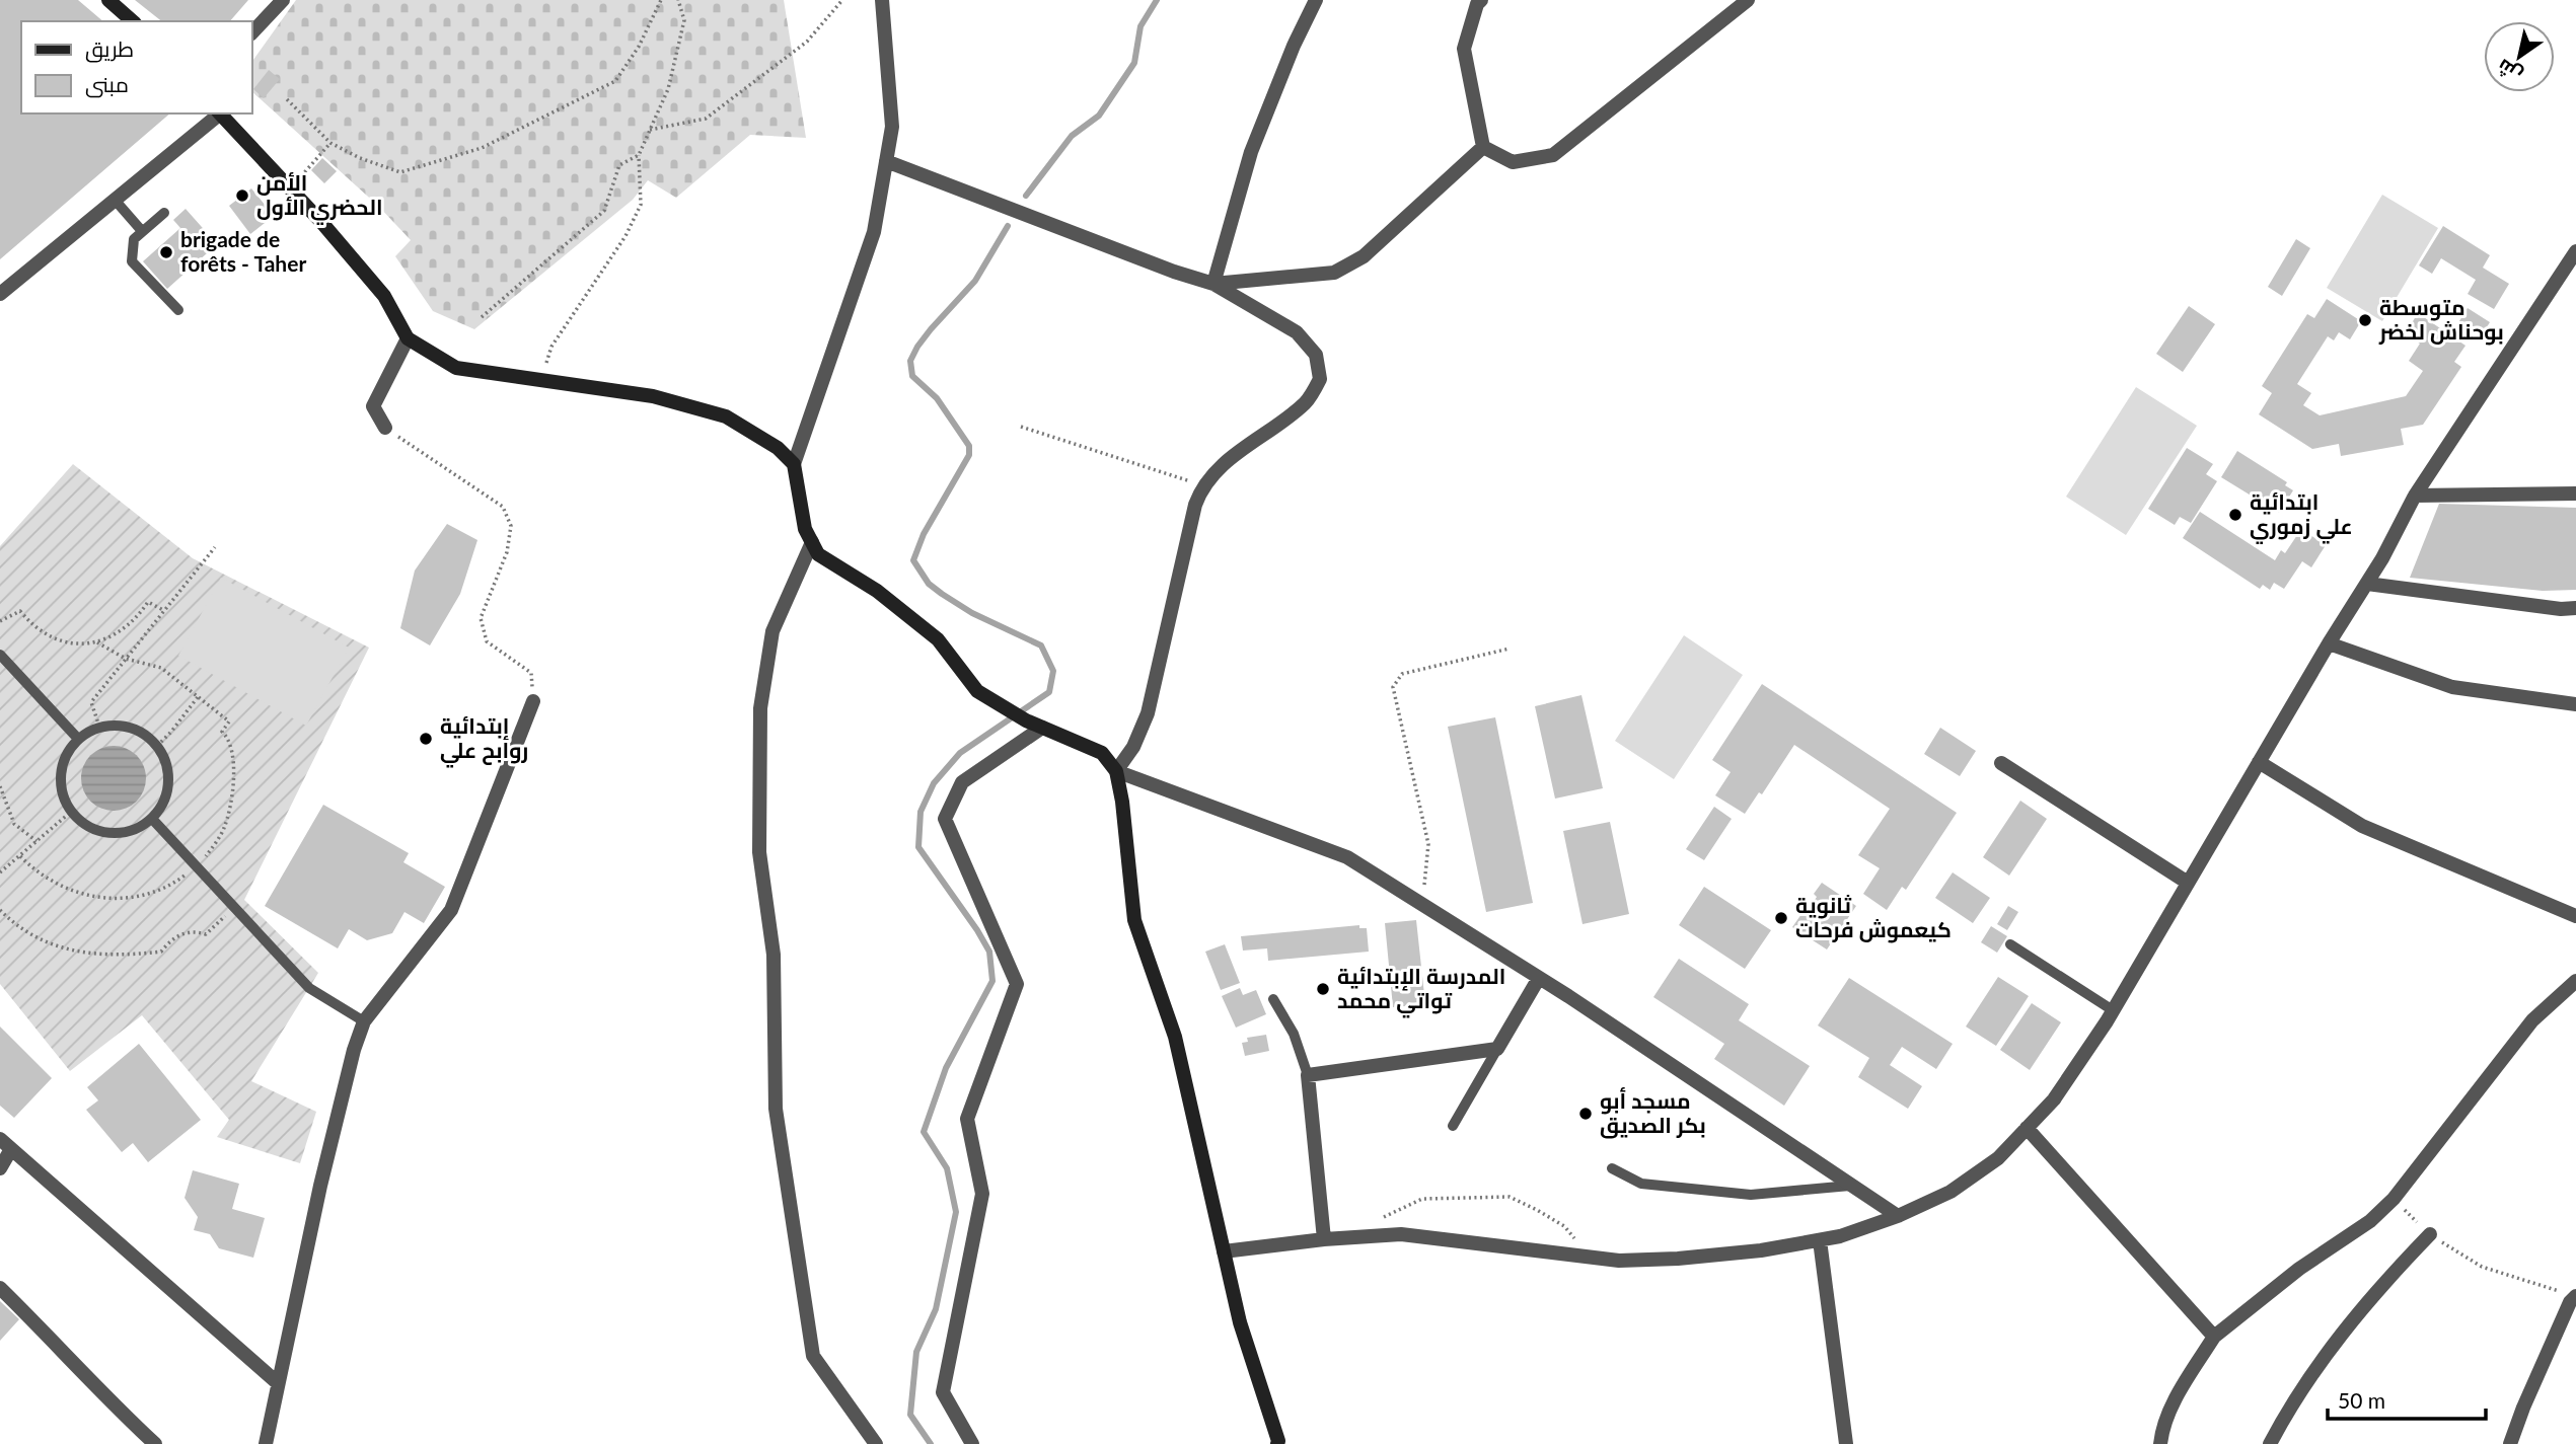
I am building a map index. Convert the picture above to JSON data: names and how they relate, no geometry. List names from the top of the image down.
{
  "places": [
    "الأمن الحضري الأول",
    "brigade de forêts - Taher",
    "متوسطة بوحناش لخضر",
    "ابتدائية علي زموري",
    "إبتدائية روابح علي",
    "ثانوية كيعموش فرحات",
    "المدرسة الإبتدائية تواتي محمد",
    "مسجد أبو بكر الصديق"
  ],
  "legend": ["طريق", "مبنى"],
  "scale_bar": "50 m",
  "north": "bottom left"
}
